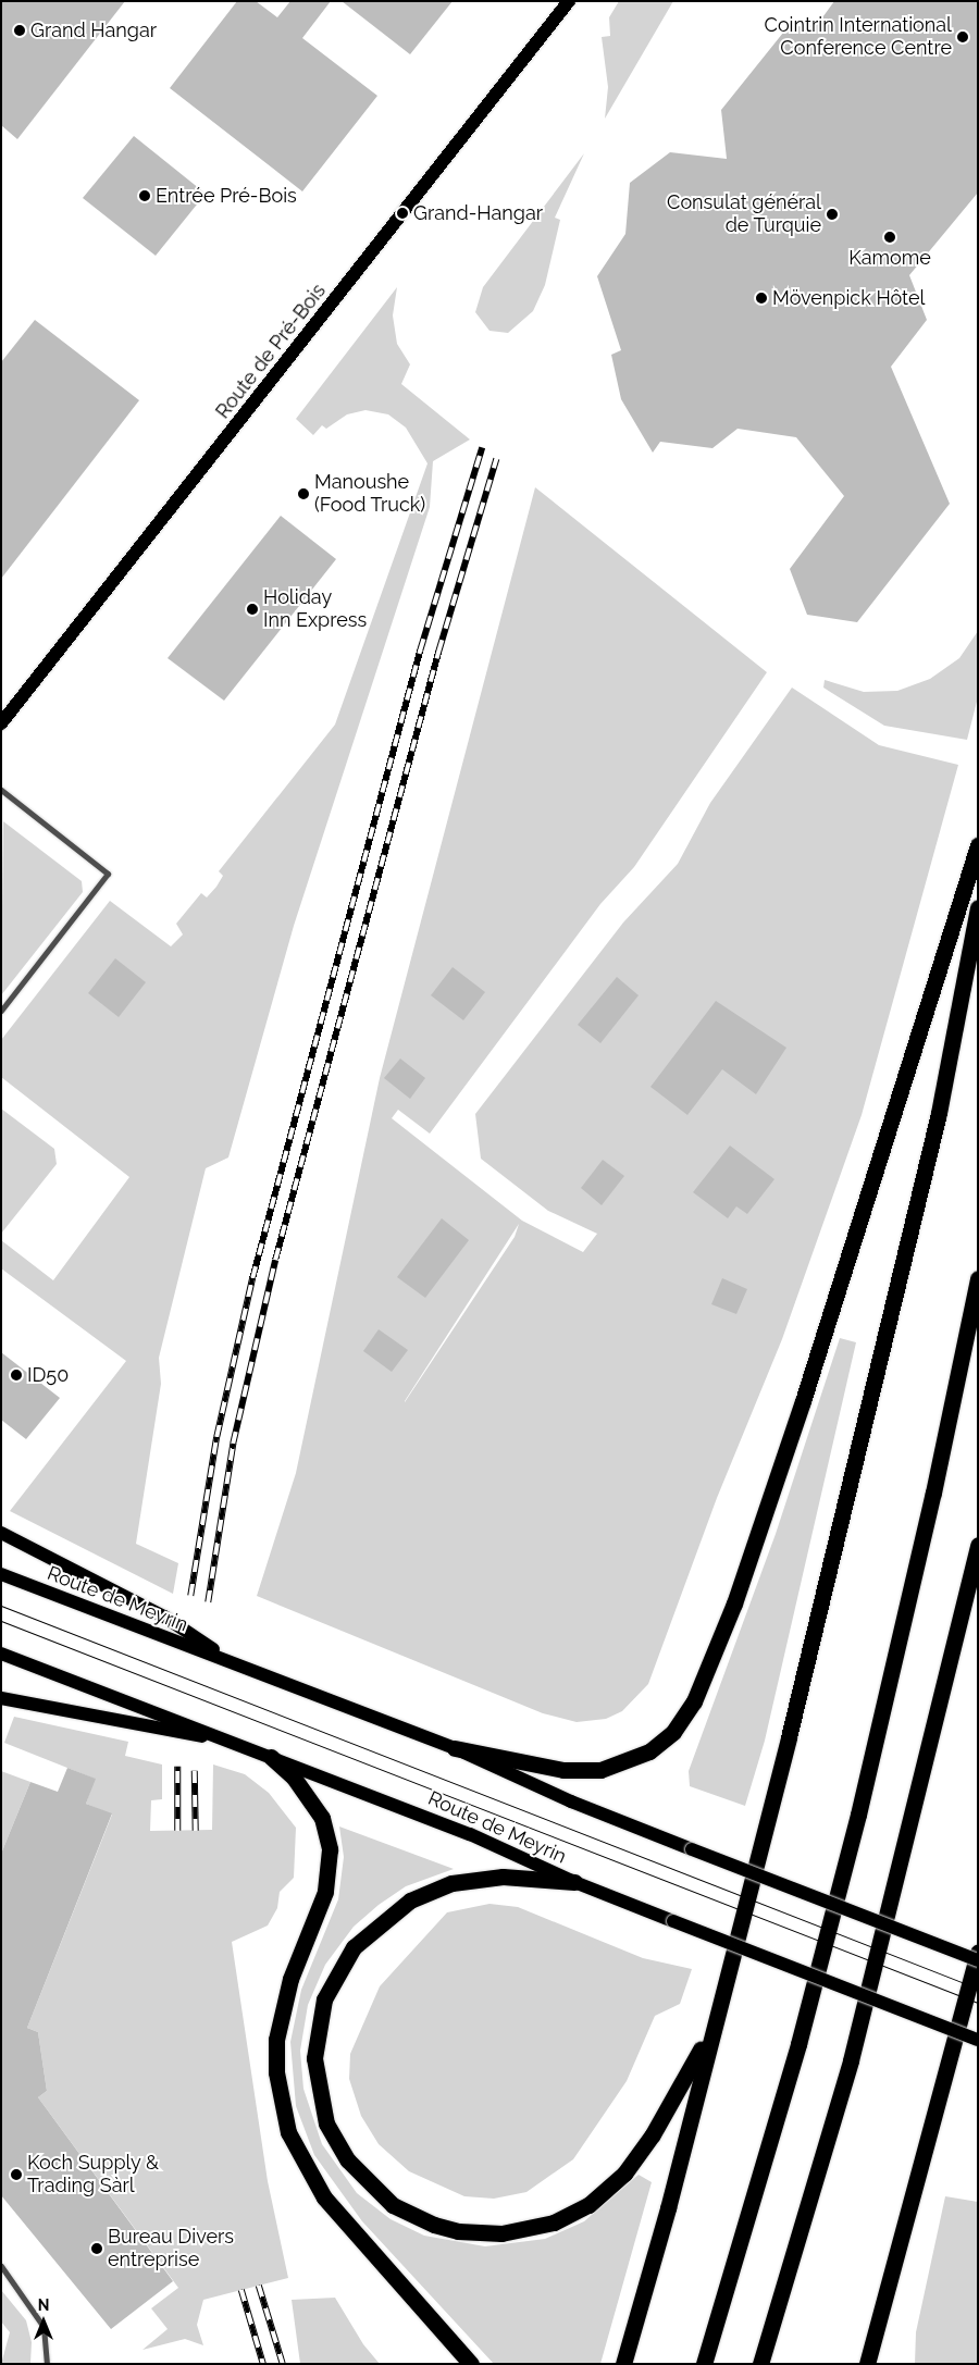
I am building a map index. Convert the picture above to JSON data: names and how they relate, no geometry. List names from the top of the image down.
{
  "streets": {
    "main road": ["Route de Pré-Bois", "Route de Meyrin"]
  },
  "places": [
    "Grand Hangar",
    "Cointrin International Conference Centre",
    "Entrée Pré-Bois",
    "Grand-Hangar",
    "Consulat général de Turquie",
    "Kamome",
    "Mövenpick Hôtel",
    "Manoushe (Food Truck)",
    "Holiday Inn Express",
    "ID50",
    "Koch Supply & Trading Sàrl",
    "Bureau Divers entreprise"
  ],
  "north": "top"
}
